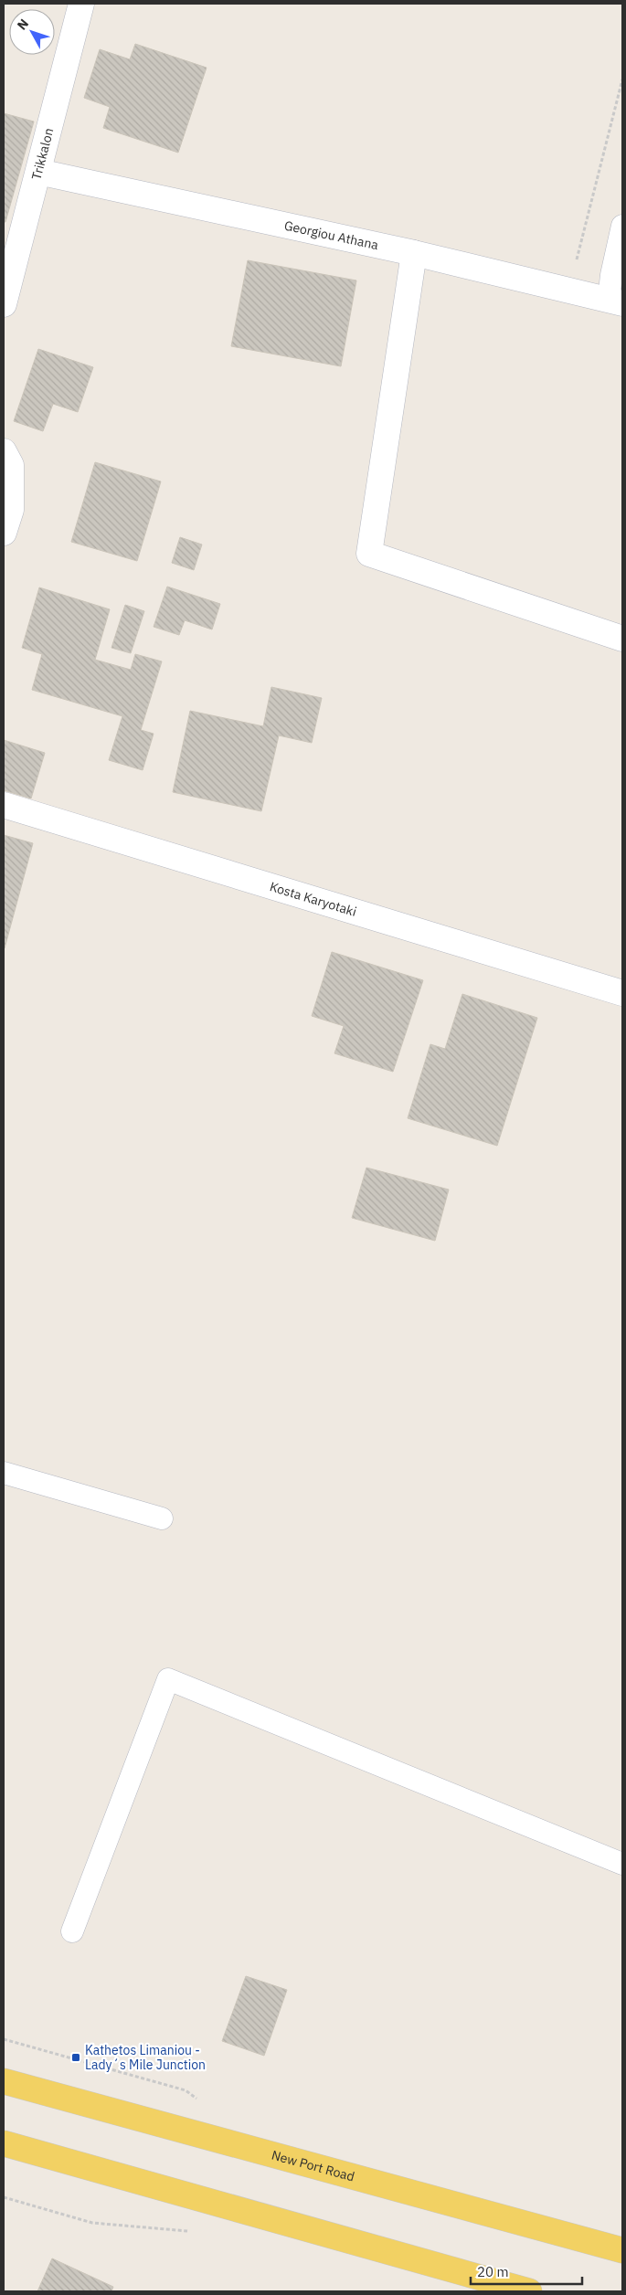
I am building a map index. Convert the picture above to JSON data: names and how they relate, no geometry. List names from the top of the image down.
{
  "streets": {
    "main road": ["New Port Road"],
    "street": ["Trikkalon", "Georgiou Athana", "Kosta Karyotaki"]
  },
  "crossings": [
    ["Trikkalon", "Georgiou Athana"]
  ],
  "places": {
    "transit": ["Kathetos Limaniou - Lady´s Mile Junction"]
  },
  "scale_bar": "20 m",
  "north": "top left"
}
